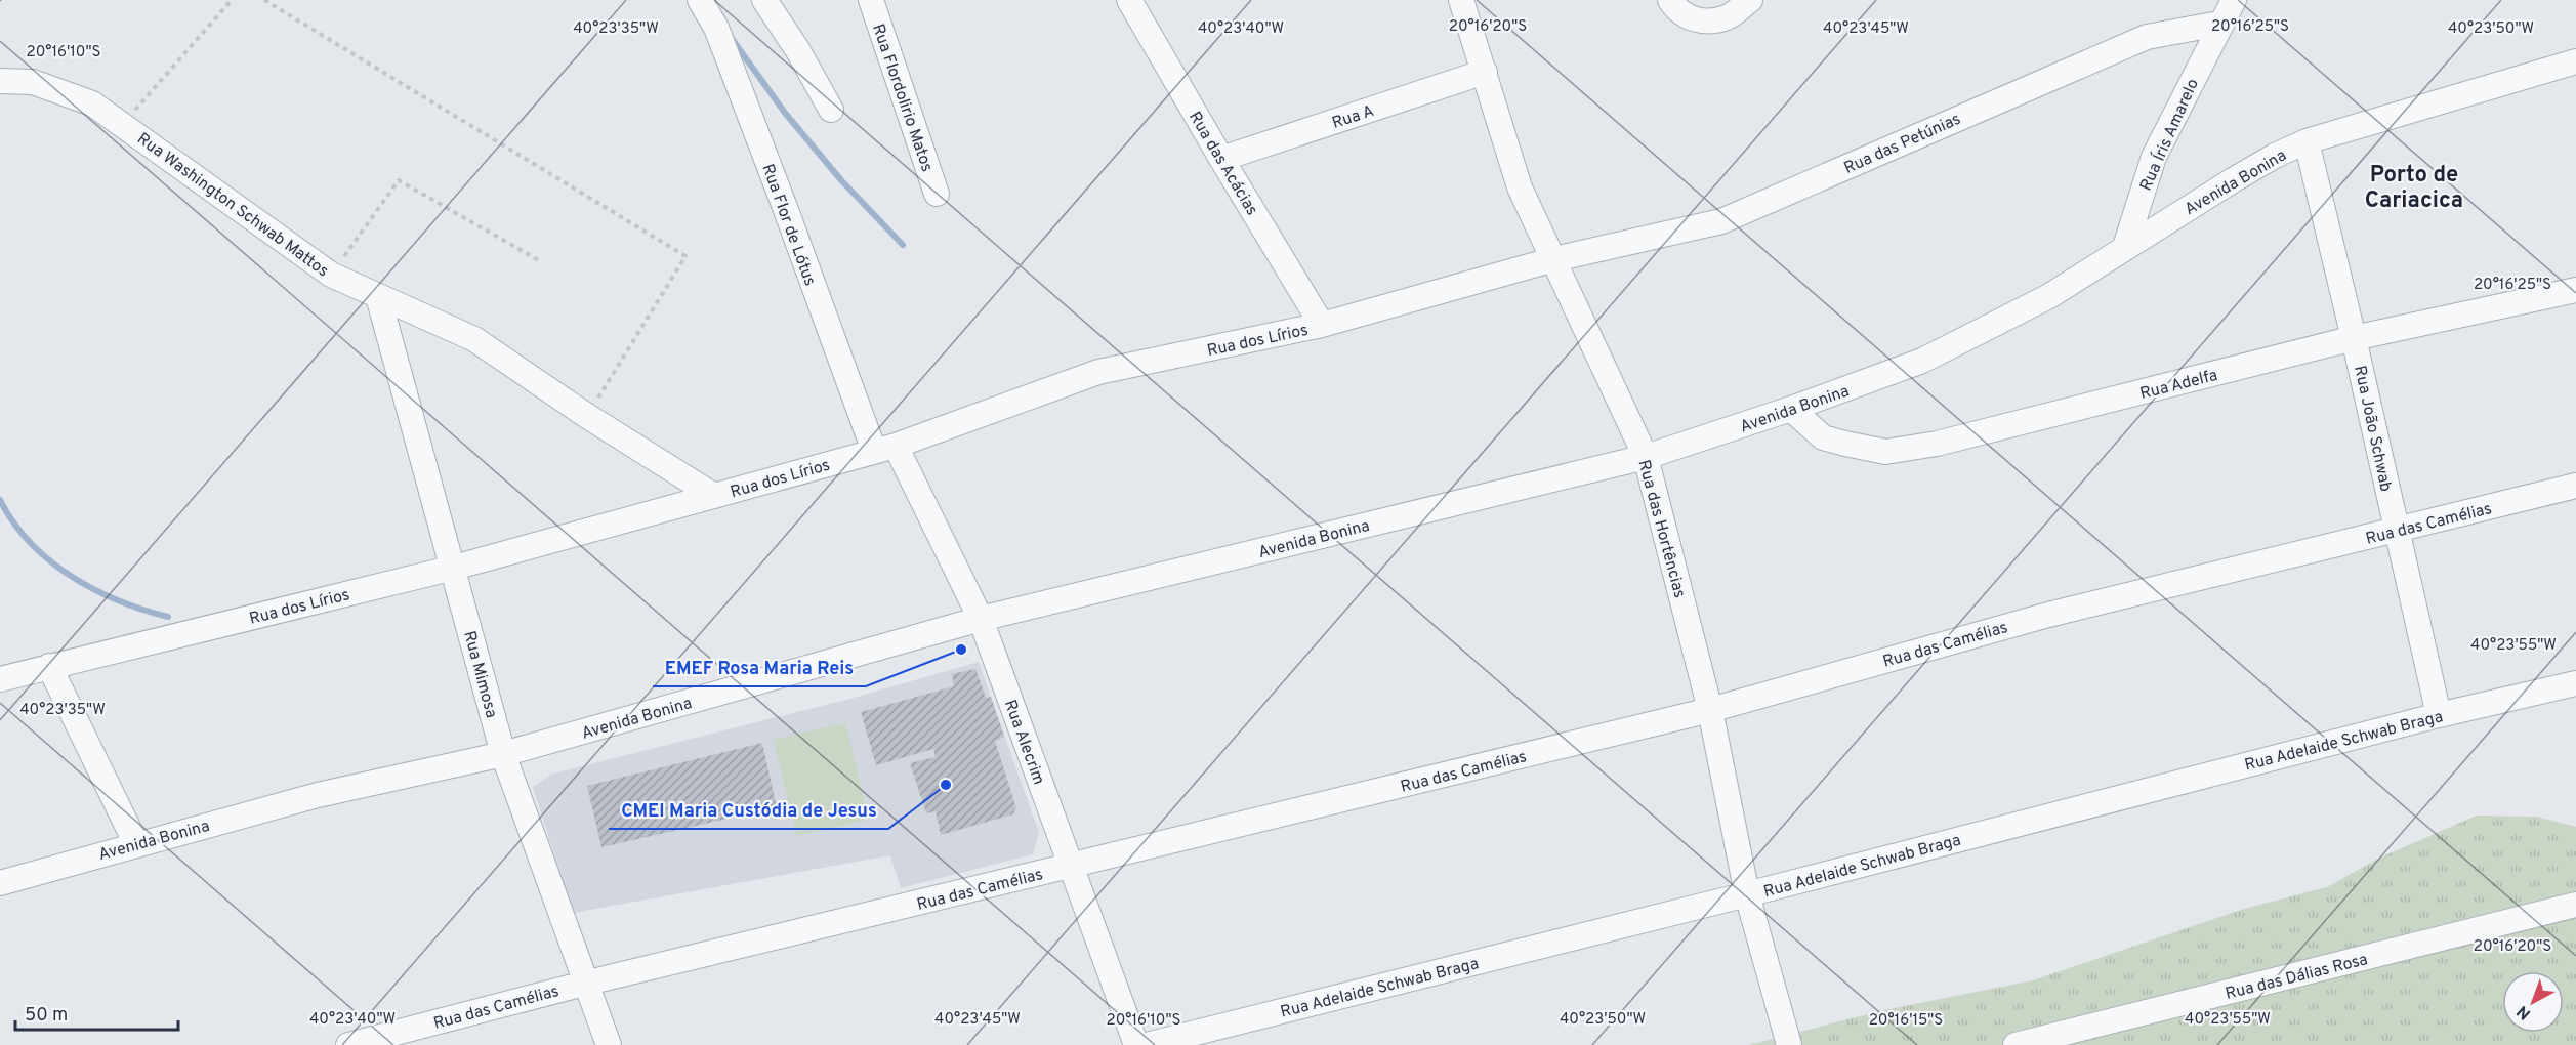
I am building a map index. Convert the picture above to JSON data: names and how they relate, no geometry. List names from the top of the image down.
{
  "streets": {
    "street": [
      "Rua Flordolirio Matos",
      "Rua A",
      "Rua Íris Amarelo",
      "Rua das Petúnias",
      "Rua das Acácias",
      "Avenida Bonina",
      "Rua Washington Schwab Mattos",
      "Rua Flor de Lótus",
      "Rua dos Lírios",
      "Rua Adelfa",
      "Rua João Schwab",
      "Rua das Camélias",
      "Rua das Hortências",
      "Rua Mimosa",
      "Rua Adelaide Schwab Braga",
      "Rua Alecrim",
      "Rua das Dálias Rosa"
    ]
  },
  "crossings": [
    ["Rua A", "Rua das Acácias"],
    ["Rua A", "Rua das Hortências"],
    ["Rua Íris Amarelo", "Rua das Petúnias"],
    ["Rua Íris Amarelo", "Avenida Bonina"],
    ["Rua das Petúnias", "Rua dos Lírios"],
    ["Rua das Petúnias", "Rua das Hortências"],
    ["Rua das Acácias", "Rua dos Lírios"],
    ["Avenida Bonina", "Rua Adelfa"],
    ["Avenida Bonina", "Rua João Schwab"],
    ["Avenida Bonina", "Rua das Hortências"],
    ["Avenida Bonina", "Rua Mimosa"],
    ["Avenida Bonina", "Rua Alecrim"],
    ["Rua Washington Schwab Mattos", "Rua dos Lírios"],
    ["Rua Washington Schwab Mattos", "Rua Mimosa"],
    ["Rua Flor de Lótus", "Rua dos Lírios"],
    ["Rua Flor de Lótus", "Rua Alecrim"],
    ["Rua dos Lírios", "Rua das Hortências"],
    ["Rua dos Lírios", "Rua Mimosa"],
    ["Rua dos Lírios", "Rua Alecrim"],
    ["Rua Adelfa", "Rua João Schwab"],
    ["Rua João Schwab", "Rua das Camélias"],
    ["Rua João Schwab", "Rua Adelaide Schwab Braga"],
    ["Rua das Camélias", "Rua das Hortências"],
    ["Rua das Camélias", "Rua Mimosa"],
    ["Rua das Camélias", "Rua Alecrim"],
    ["Rua das Hortências", "Rua Adelaide Schwab Braga"]
  ],
  "districts": ["Porto de Cariacica"],
  "places": ["EMEF Rosa Maria Reis", "CMEI Maria Custódia de Jesus"],
  "scale_bar": "50 m",
  "north": "bottom left",
  "coordinates": [
    "20°16'25\"S",
    "20°16'20\"S",
    "40°23'35\"W",
    "40°23'40\"W",
    "40°23'45\"W",
    "40°23'50\"W",
    "20°16'10\"S",
    "40°23'55\"W",
    "20°16'15\"S"
  ]
}
